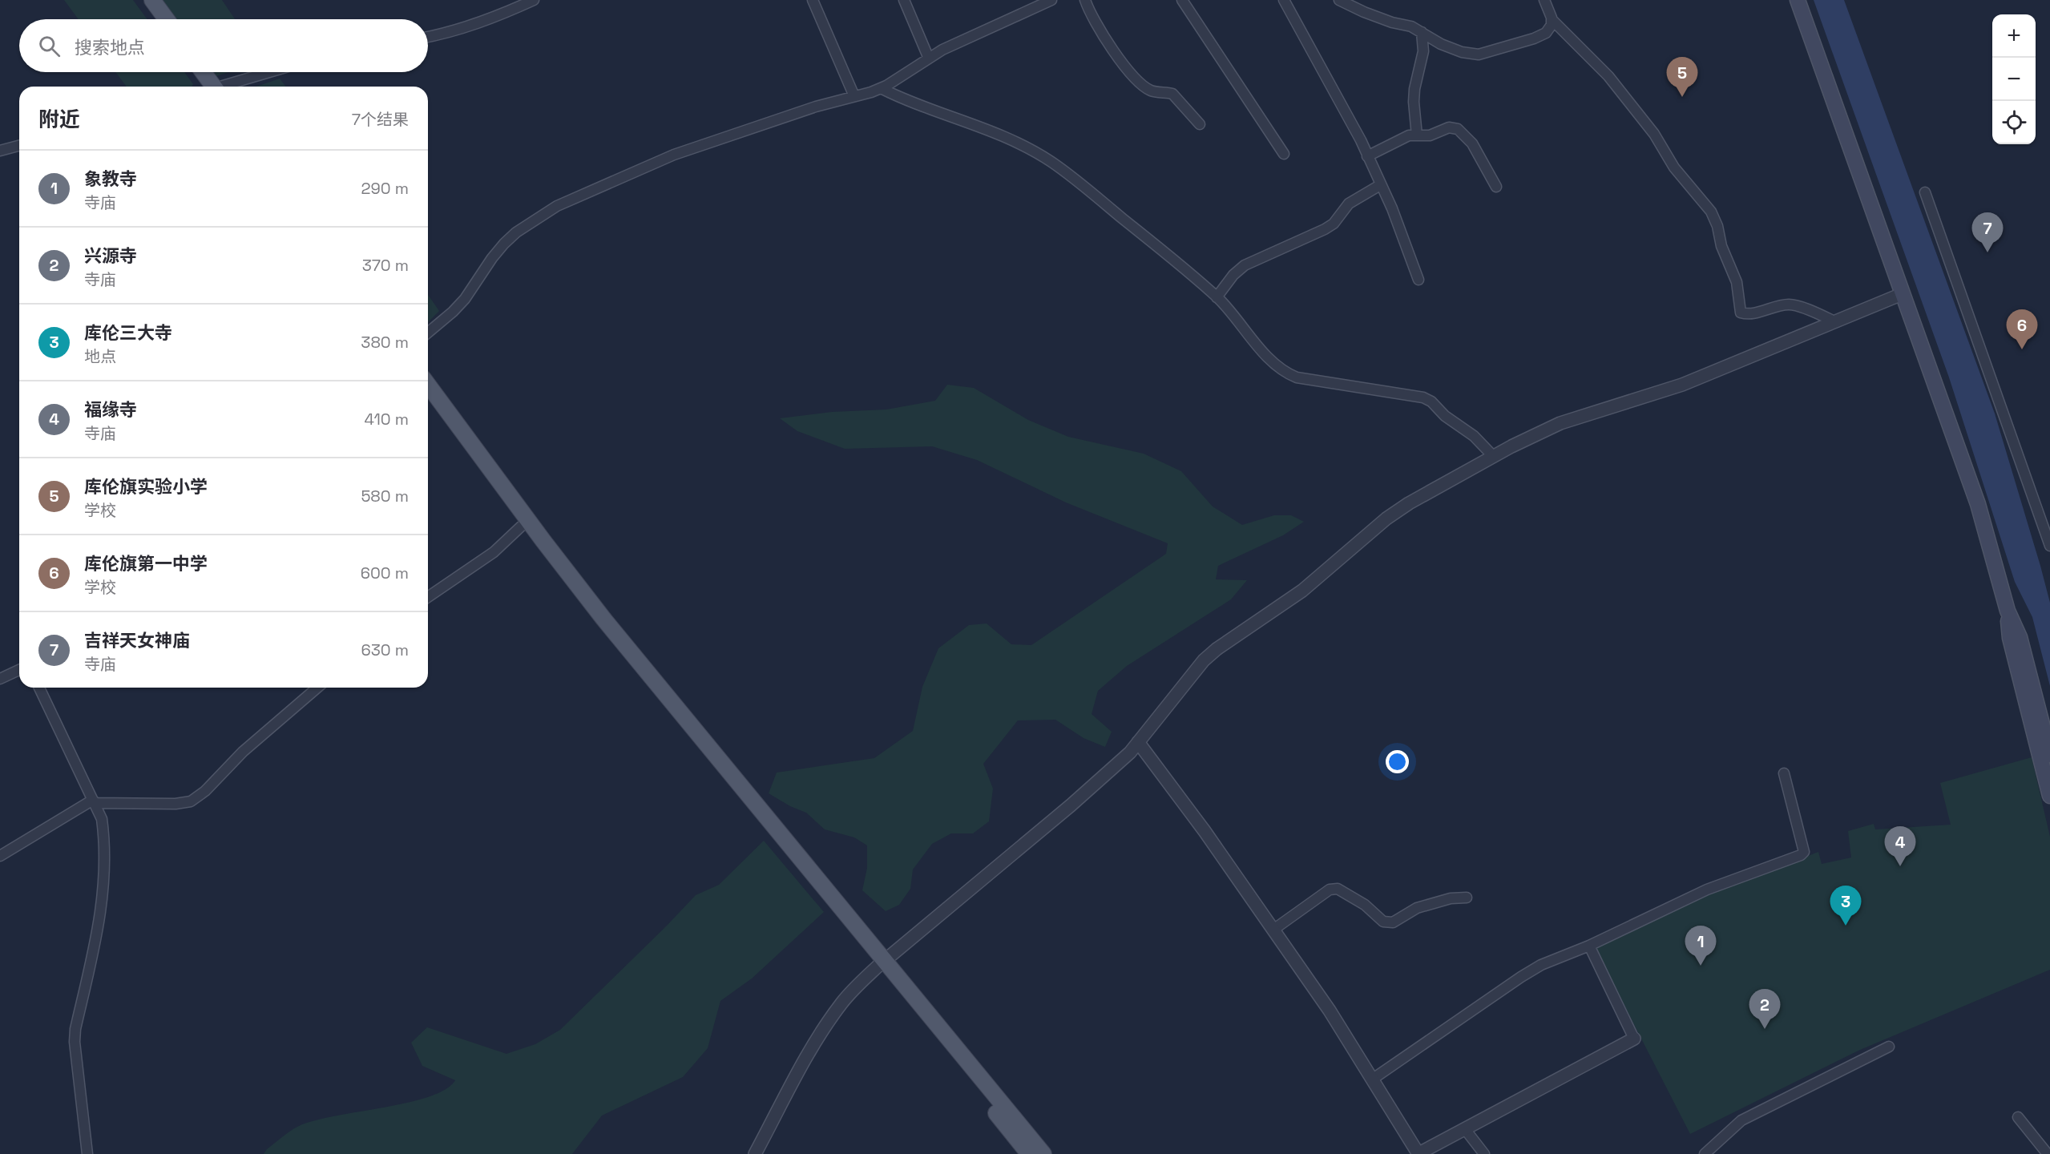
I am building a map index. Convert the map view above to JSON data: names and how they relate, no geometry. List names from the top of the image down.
{
  "page": {
    "map_buttons": ["+", "−"],
    "search": "搜索地点",
    "pins": [
      "5",
      "7",
      "6",
      "4",
      "3",
      "1",
      "2"
    ],
    "heading": ["附近", "7个结果"],
    "list": [
      {
        "mark": "1",
        "name": "象教寺",
        "note": "寺庙",
        "value": "290 m"
      },
      {
        "mark": "2",
        "name": "兴源寺",
        "note": "寺庙",
        "value": "370 m"
      },
      {
        "mark": "3",
        "name": "库伦三大寺",
        "note": "地点",
        "value": "380 m"
      },
      {
        "mark": "4",
        "name": "福缘寺",
        "note": "寺庙",
        "value": "410 m"
      },
      {
        "mark": "5",
        "name": "库伦旗实验小学",
        "note": "学校",
        "value": "580 m"
      },
      {
        "mark": "6",
        "name": "库伦旗第一中学",
        "note": "学校",
        "value": "600 m"
      },
      {
        "mark": "7",
        "name": "吉祥天女神庙",
        "note": "寺庙",
        "value": "630 m"
      }
    ]
  }
}
